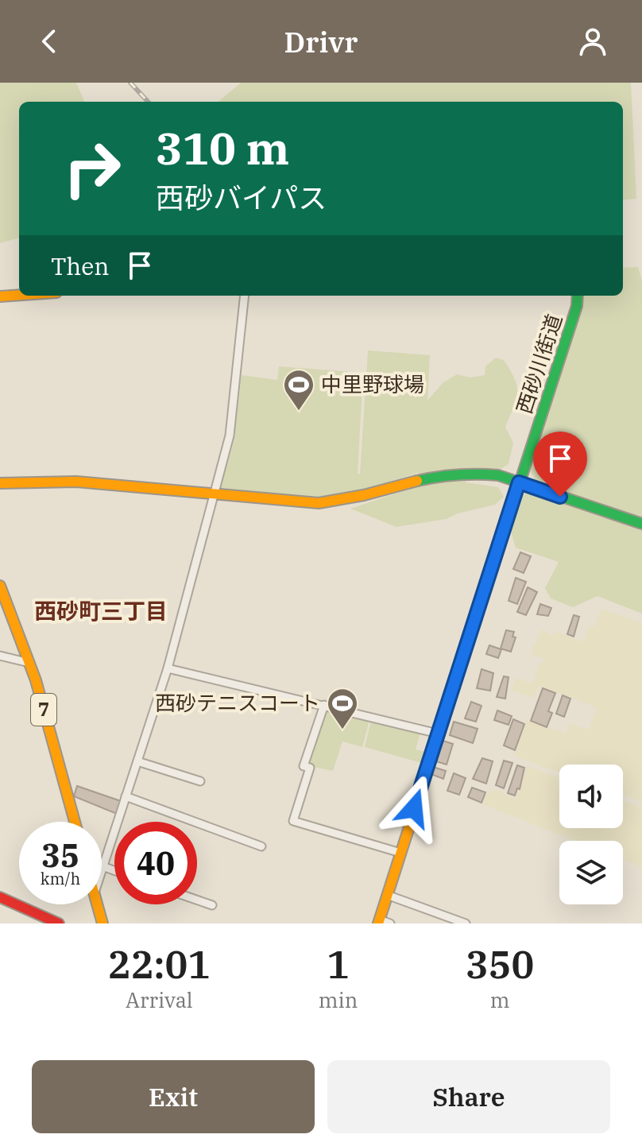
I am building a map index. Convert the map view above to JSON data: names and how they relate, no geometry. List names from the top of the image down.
{
  "streets": {
    "street": ["西砂川街道", "7"]
  },
  "districts": ["西砂町三丁目"],
  "places": {
    "sports": ["中里野球場", "西砂テニスコート"]
  },
  "page": {
    "header": "Drivr",
    "turn": ["310 m", "西砂バイパス"],
    "then": "Then",
    "speed": "35 km/h",
    "limit": "40",
    "eta": [
      "22:01",
      "Arrival",
      "1",
      "min",
      "350",
      "m"
    ],
    "buttons": ["Exit", "Share"]
  }
}
